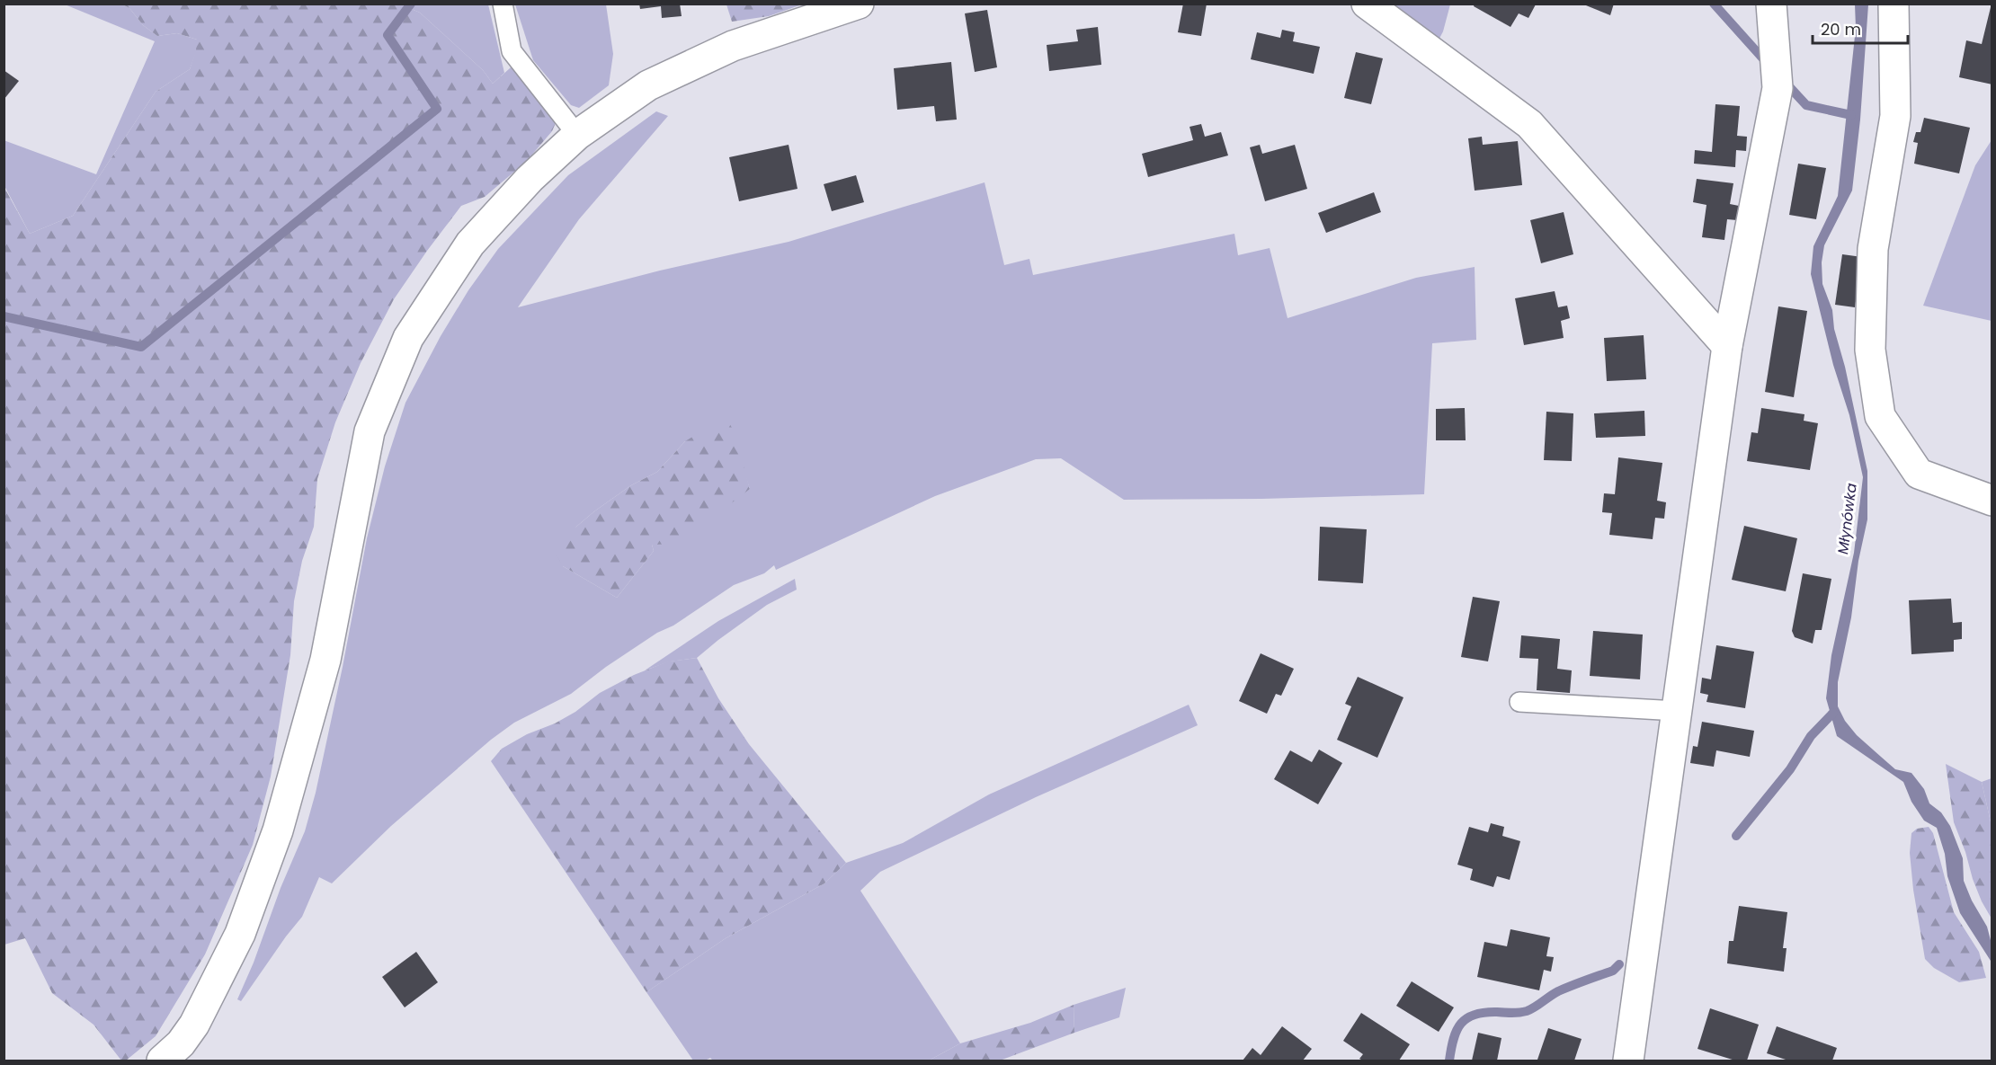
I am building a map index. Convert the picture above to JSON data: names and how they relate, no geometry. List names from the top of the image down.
{
  "water": ["Młynówka"],
  "scale_bar": "20 m"
}
